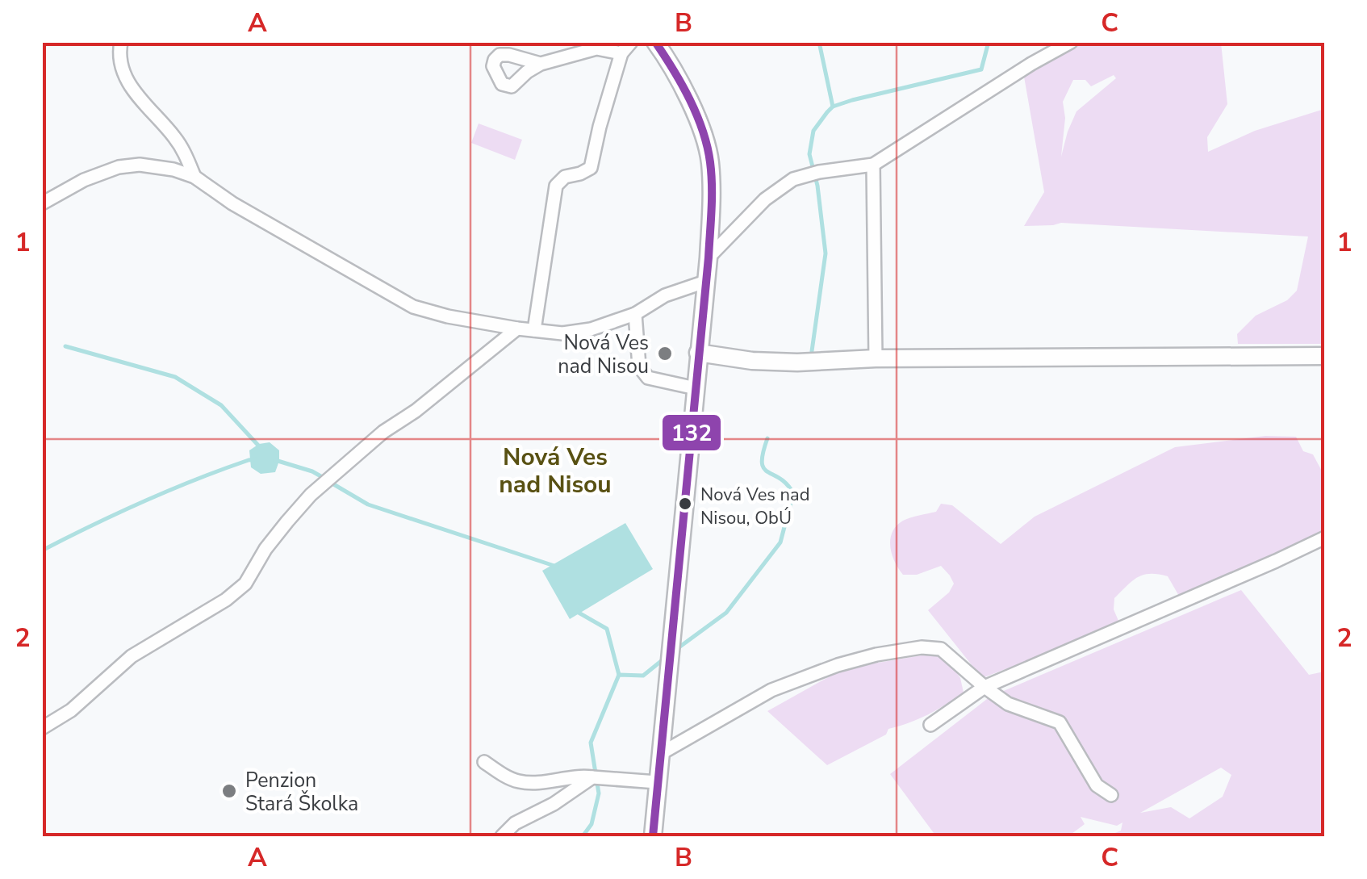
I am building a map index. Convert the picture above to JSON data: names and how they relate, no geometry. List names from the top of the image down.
{
  "districts": ["Nová Ves nad Nisou"],
  "places": ["Nová Ves nad Nisou", "Nová Ves nad Nisou, ObÚ", "Penzion Stará Školka"],
  "lines": ["transit line 132"],
  "grid": {
    "columns": ["A", "B", "C"],
    "rows": ["1", "2"]
  }
}
